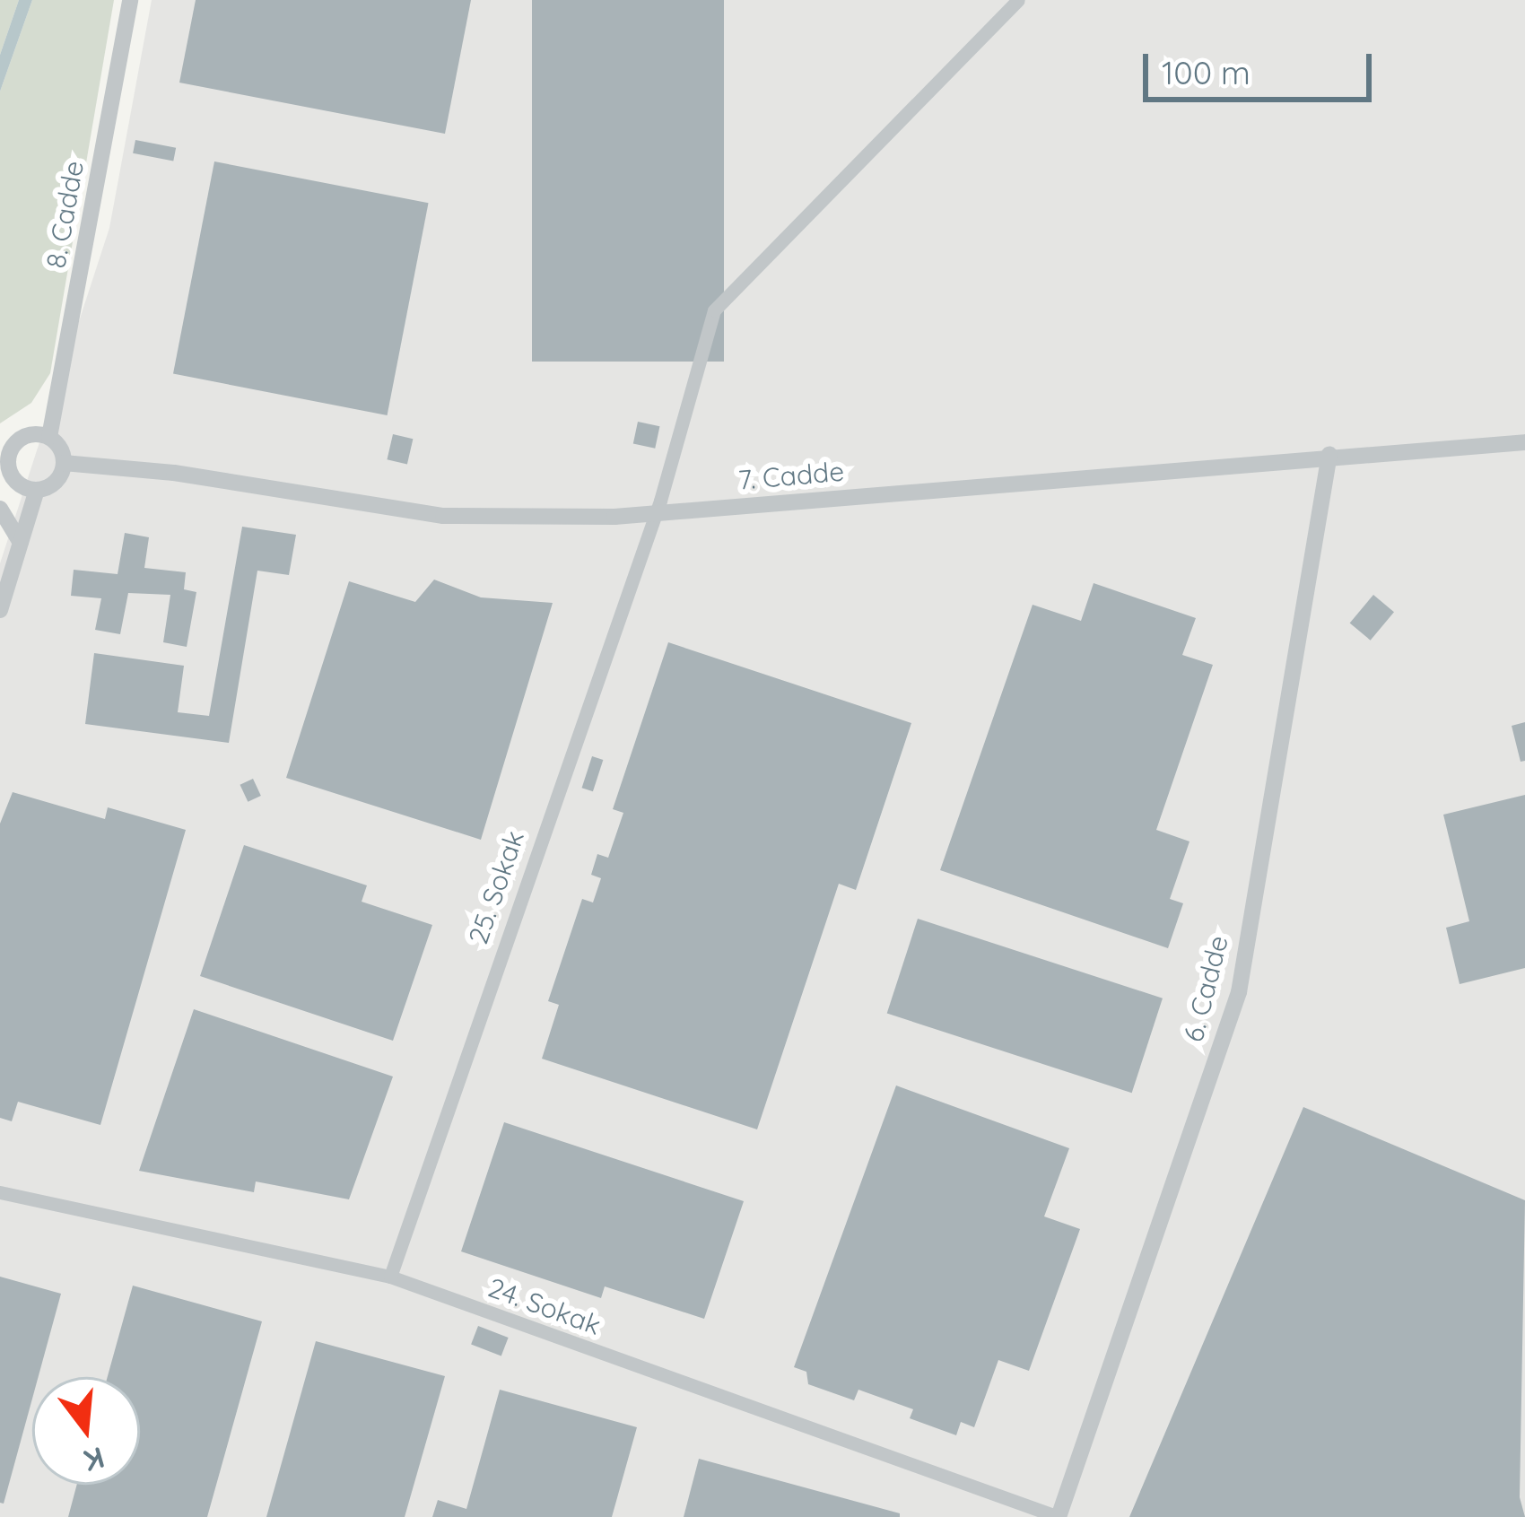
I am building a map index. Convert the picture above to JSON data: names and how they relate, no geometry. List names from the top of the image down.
{
  "streets": {
    "street": [
      "8. Cadde",
      "7. Cadde",
      "25. Sokak",
      "6. Cadde",
      "24. Sokak"
    ]
  },
  "crossings": [
    ["8. Cadde", "7. Cadde"],
    ["7. Cadde", "25. Sokak"],
    ["7. Cadde", "6. Cadde"],
    ["25. Sokak", "24. Sokak"],
    ["6. Cadde", "24. Sokak"]
  ],
  "scale_bar": "100 m",
  "north": "bottom"
}
